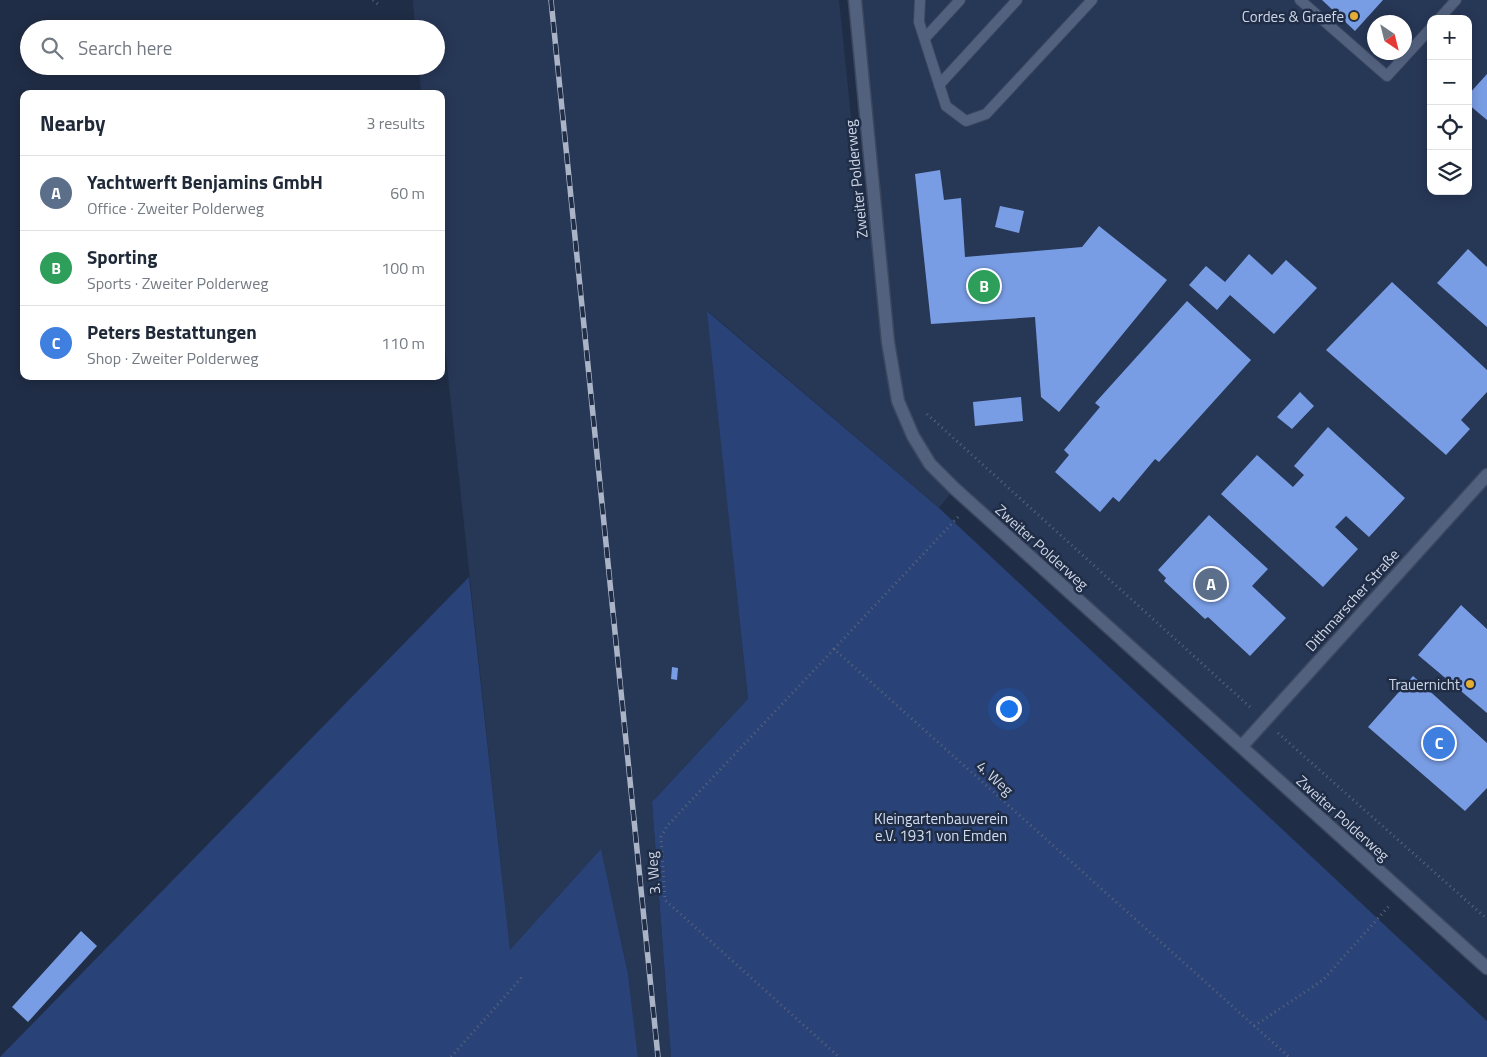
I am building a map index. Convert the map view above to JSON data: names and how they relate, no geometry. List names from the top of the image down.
{
  "streets": {
    "street": ["Zweiter Polderweg", "Dithmarscher Straße"],
    "path": ["4. Weg", "3. Weg"]
  },
  "crossings": [
    ["Zweiter Polderweg", "Dithmarscher Straße"],
    ["4. Weg", "3. Weg"]
  ],
  "parks": ["Kleingartenbauverein e.V. 1931 von Emden"],
  "places": ["Cordes & Graefe", "Trauernicht"],
  "north": "bottom right",
  "page": {
    "map_buttons": ["+", "−"],
    "search": "Search here",
    "heading": ["Nearby", "3 results"],
    "list": [
      {
        "mark": "A",
        "name": "Yachtwerft Benjamins GmbH",
        "note": "Office · Zweiter Polderweg",
        "value": "60 m"
      },
      {
        "mark": "B",
        "name": "Sporting",
        "note": "Sports · Zweiter Polderweg",
        "value": "100 m"
      },
      {
        "mark": "C",
        "name": "Peters Bestattungen",
        "note": "Shop · Zweiter Polderweg",
        "value": "110 m"
      }
    ],
    "pins": ["B", "A", "C"]
  }
}
